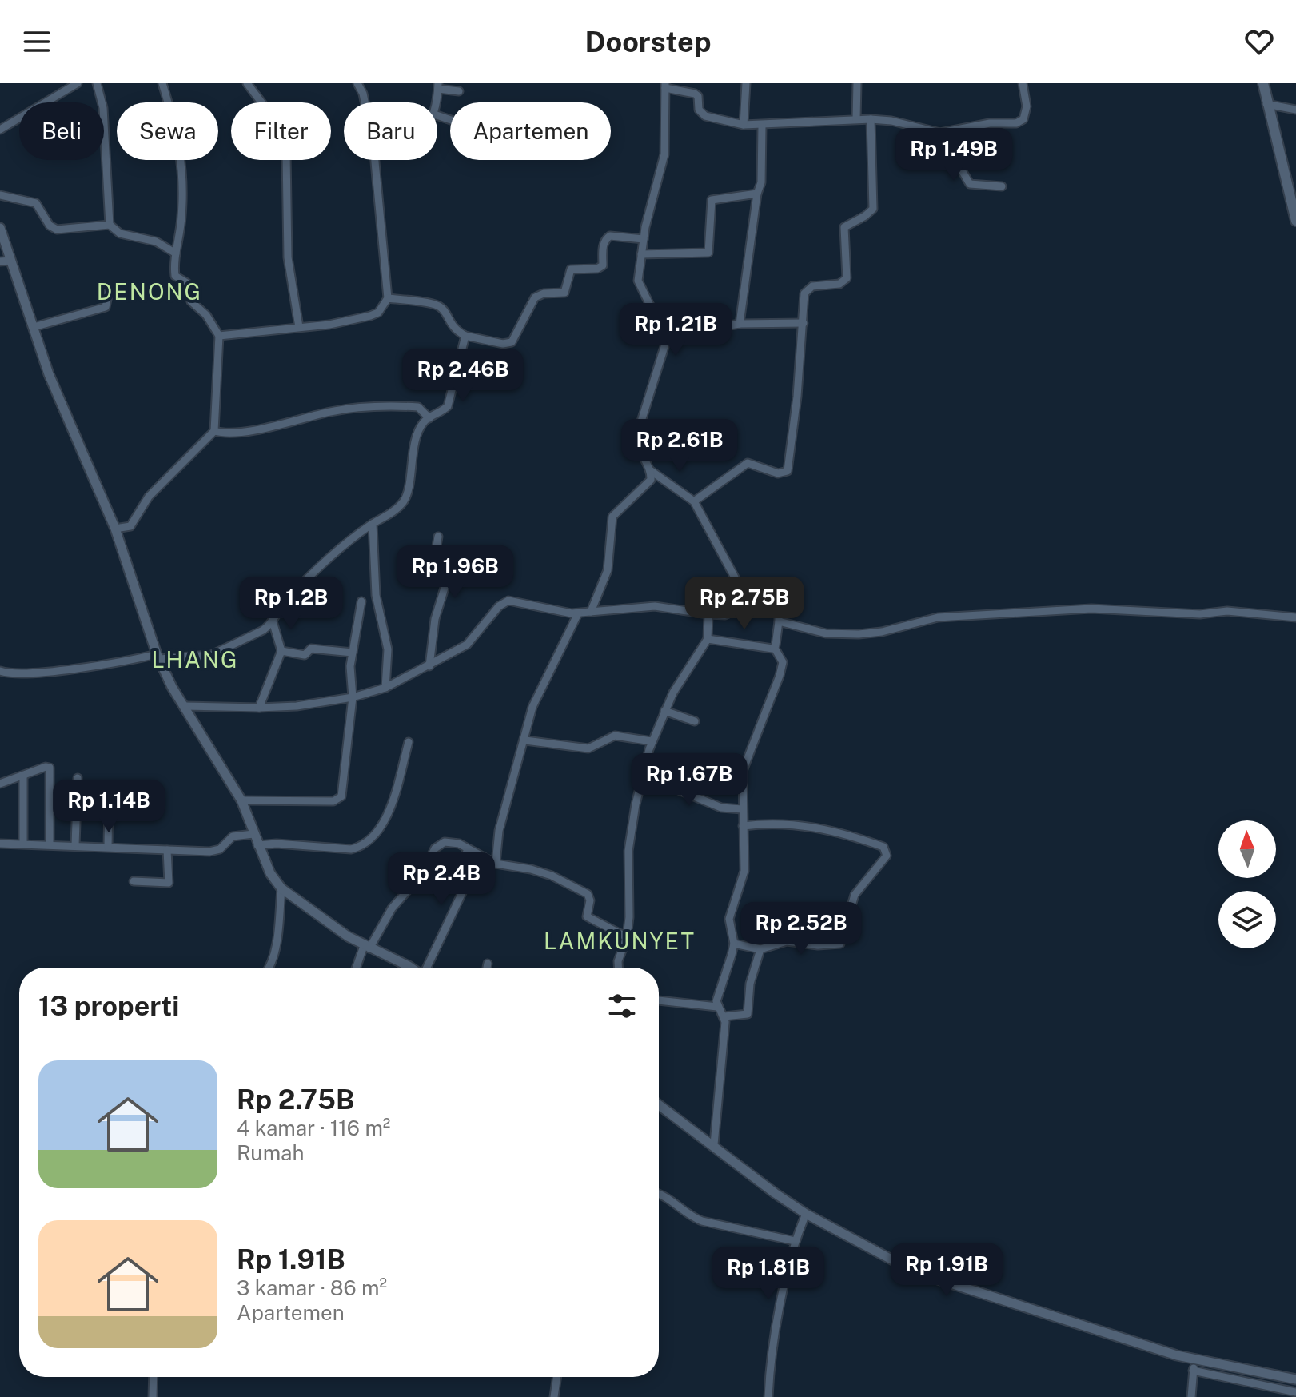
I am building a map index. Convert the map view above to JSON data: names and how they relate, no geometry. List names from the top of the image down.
{
  "districts": ["DENONG", "LHANG", "LAMKUNYET"],
  "north": "top",
  "page": {
    "header": "Doorstep",
    "chip": [
      "Beli",
      "Sewa",
      "Filter",
      "Baru",
      "Apartemen"
    ],
    "price": [
      "Rp 1.49B",
      "Rp 1.21B",
      "Rp 2.46B",
      "Rp 2.61B",
      "Rp 1.96B",
      "Rp 1.2B",
      "Rp 2.75B",
      "Rp 1.67B",
      "Rp 1.14B",
      "Rp 2.4B",
      "Rp 2.52B",
      "Rp 1.91B",
      "Rp 1.81B"
    ],
    "heading": "13 properti",
    "list": [
      {
        "name": "Rp 2.75B",
        "note": "4 kamar · 116 m² · Rumah"
      },
      {
        "name": "Rp 1.91B",
        "note": "3 kamar · 86 m² · Apartemen"
      }
    ]
  }
}
